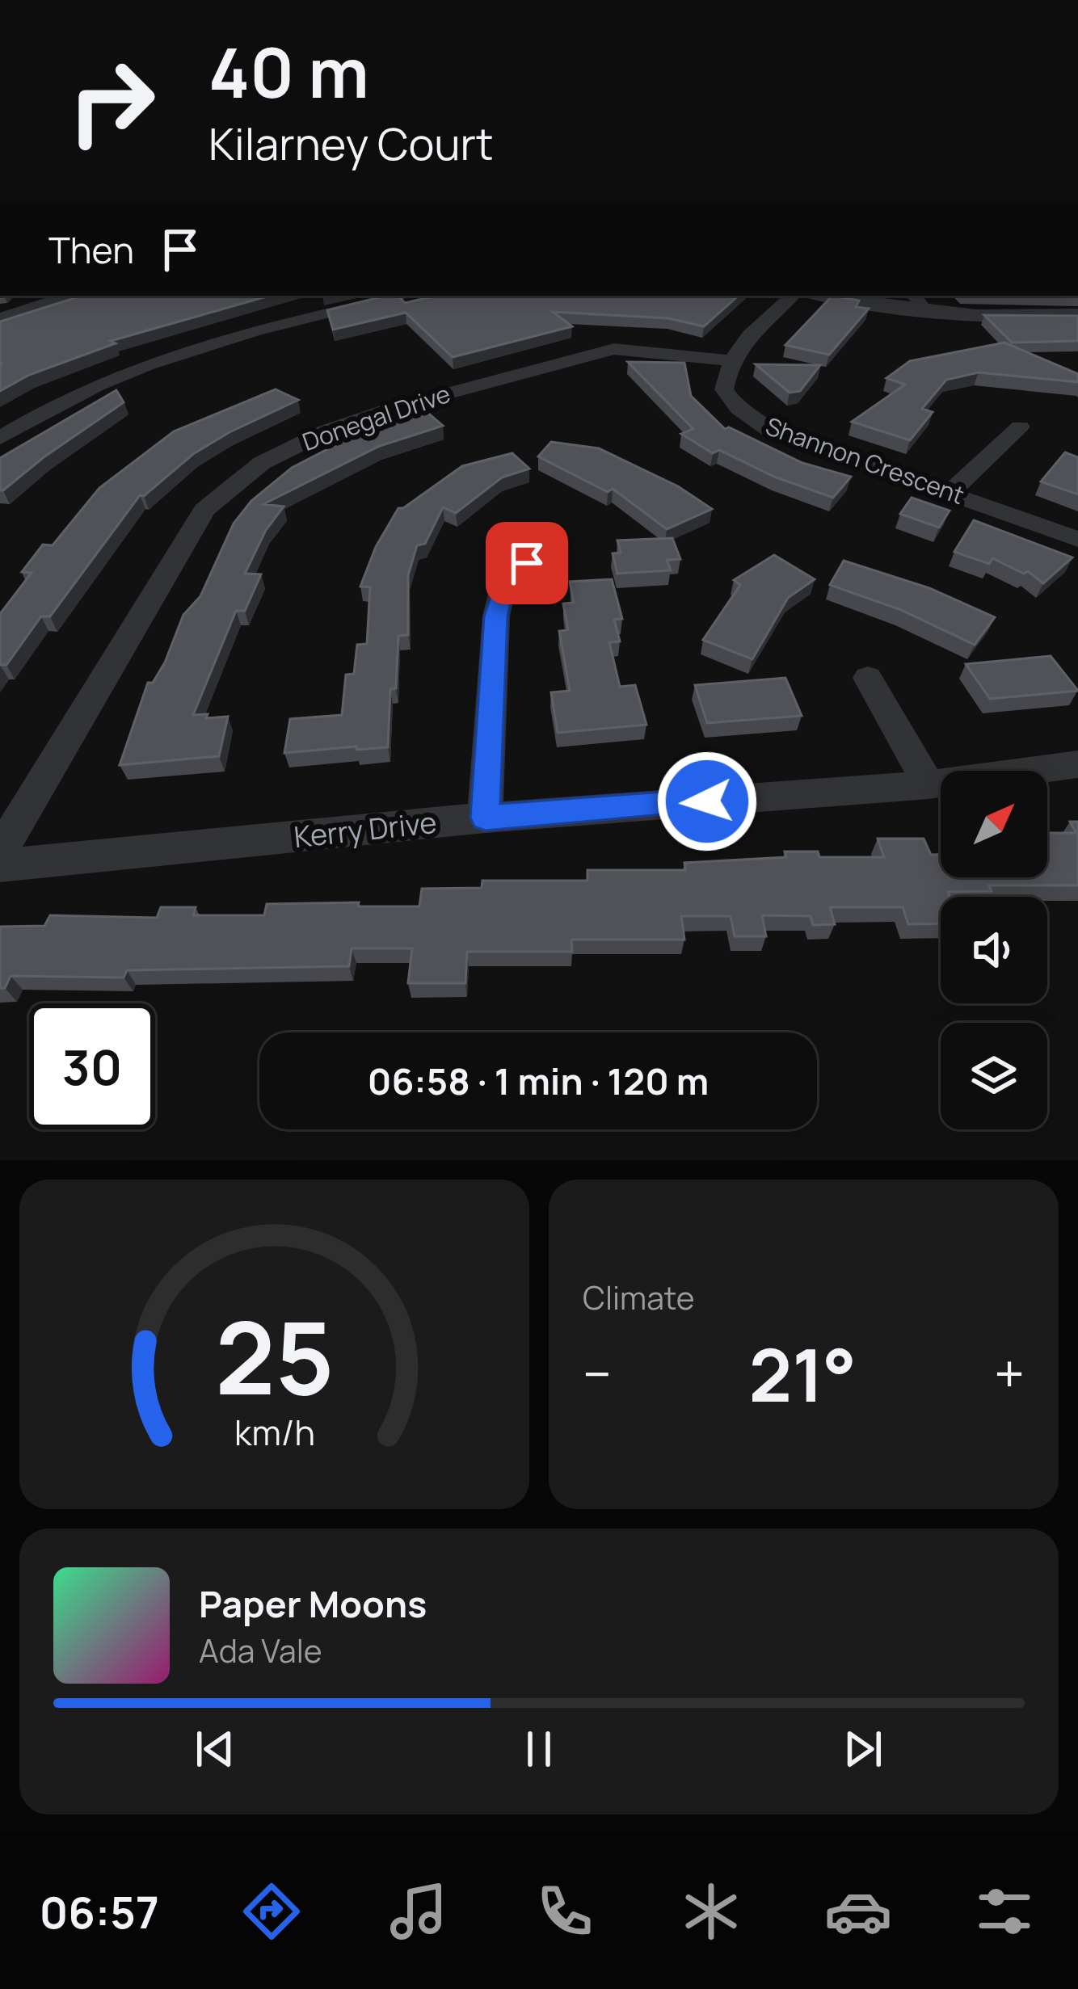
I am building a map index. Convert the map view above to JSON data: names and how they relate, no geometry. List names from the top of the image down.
{
  "streets": {
    "street": ["Donegal Drive", "Shannon Crescent", "Kerry Drive"]
  },
  "crossings": [
    ["Donegal Drive", "Shannon Crescent"]
  ],
  "north": "top right",
  "page": {
    "turn": ["40 m", "Kilarney Court"],
    "then": "Then",
    "limit": "30",
    "trip": "06:58 · 1 min · 120 m",
    "tile": "Climate",
    "heat": ["−", "21°", "+"],
    "song": ["Paper Moons", "Ada Vale"],
    "tabs": "06:57",
    "gauge": ["25", "km/h"]
  }
}
